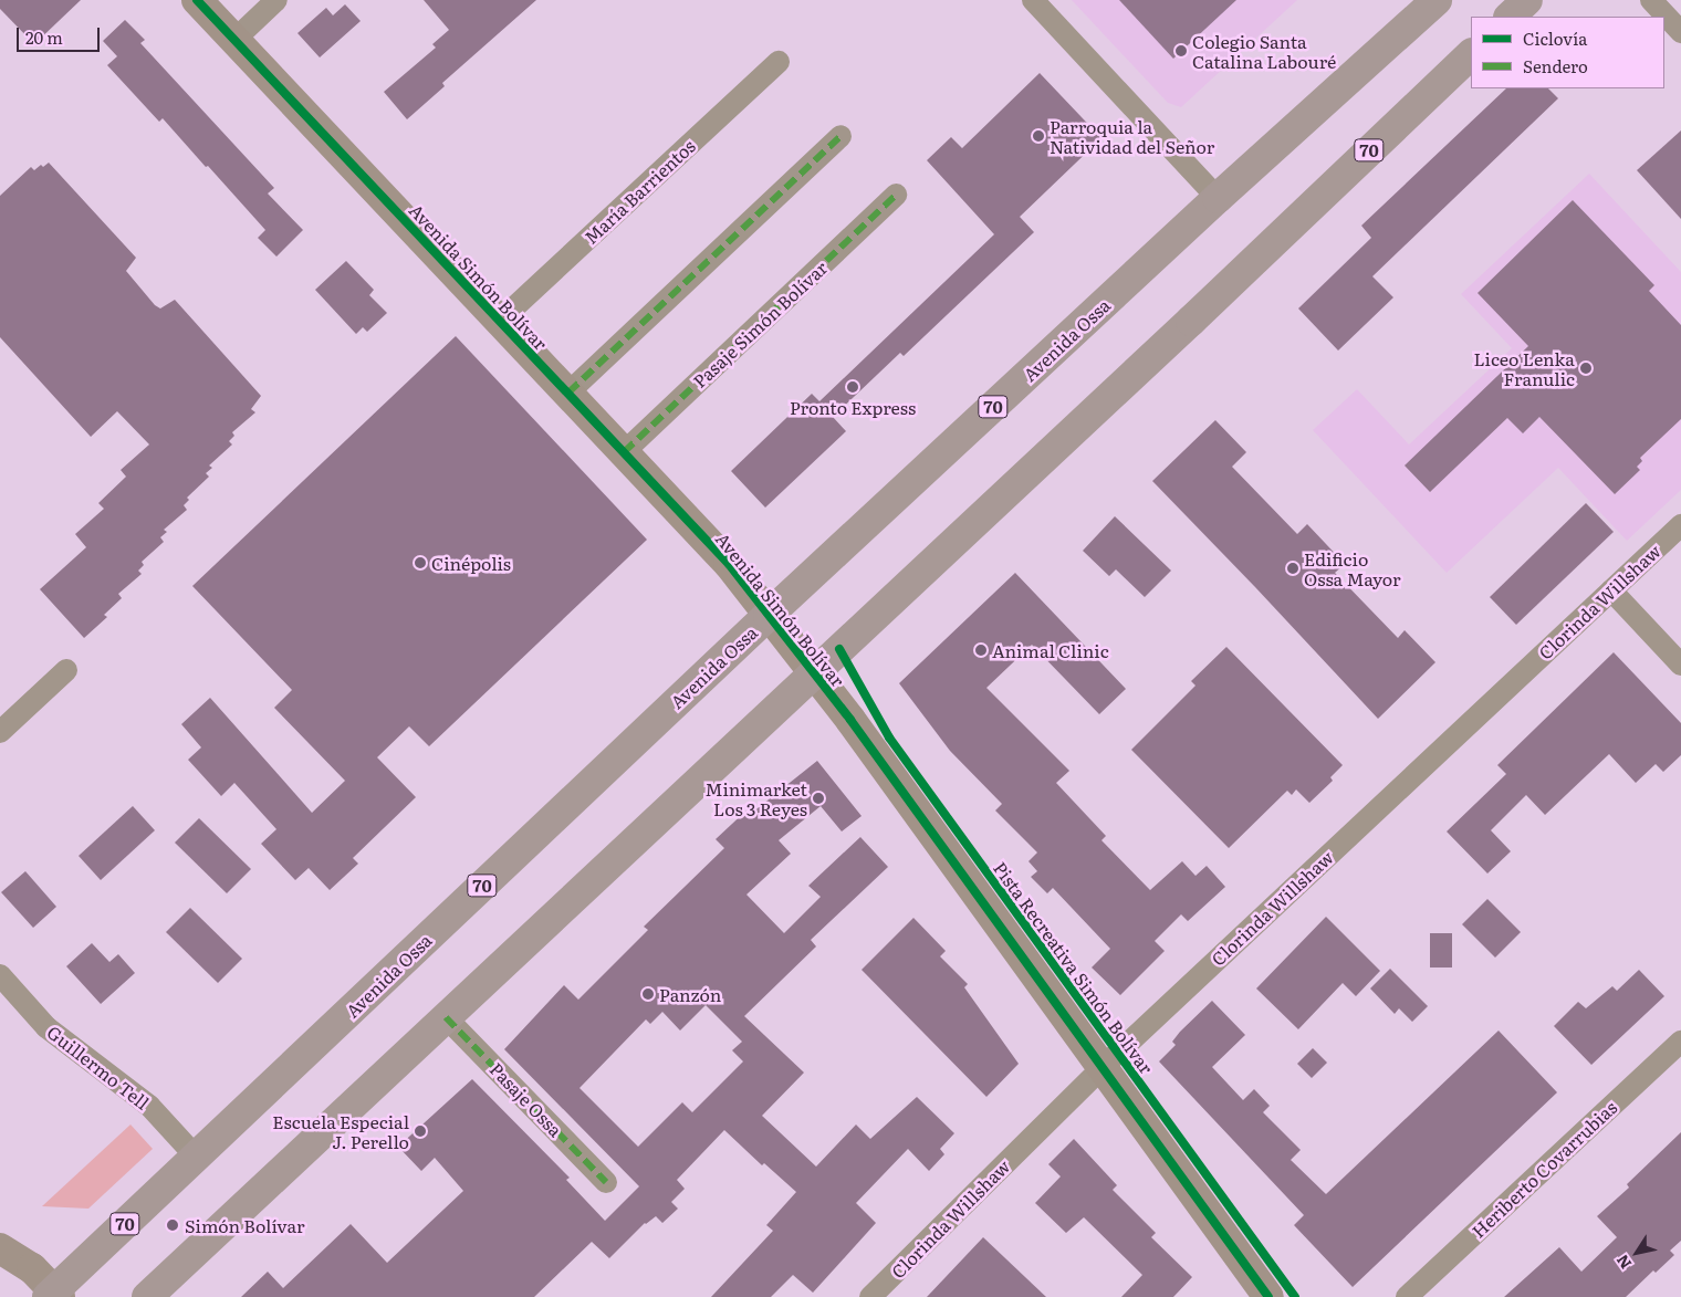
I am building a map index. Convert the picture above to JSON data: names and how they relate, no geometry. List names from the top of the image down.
{
  "streets": {
    "main road": ["70", "Avenida Ossa"],
    "street": [
      "María Barrientos",
      "Avenida Simón Bolívar",
      "Pasaje Simón Bolívar",
      "Clorinda Willshaw",
      "Guillermo Tell",
      "Pasaje Ossa",
      "Heriberto Covarrubias"
    ],
    "cycle path": ["Pista Recreativa Simón Bolívar"]
  },
  "crossings": [
    ["70", "Avenida Simón Bolívar"],
    ["70", "Pasaje Ossa"],
    ["María Barrientos", "Avenida Simón Bolívar"],
    ["Avenida Simón Bolívar", "Pasaje Simón Bolívar"],
    ["Avenida Simón Bolívar", "Avenida Ossa"],
    ["Avenida Simón Bolívar", "Clorinda Willshaw"],
    ["Avenida Ossa", "Guillermo Tell"]
  ],
  "places": [
    "Colegio Santa Catalina Labouré",
    "Parroquia la Natividad del Señor",
    "Liceo Lenka Franulic",
    "Pronto Express",
    "Cinépolis",
    "Edificio Ossa Mayor",
    "Animal Clinic",
    "Minimarket Los 3 Reyes",
    "Panzón",
    "Escuela Especial J. Perello",
    "Simón Bolívar"
  ],
  "legend": ["Ciclovía", "Sendero"],
  "scale_bar": "20 m",
  "north": "bottom left"
}
